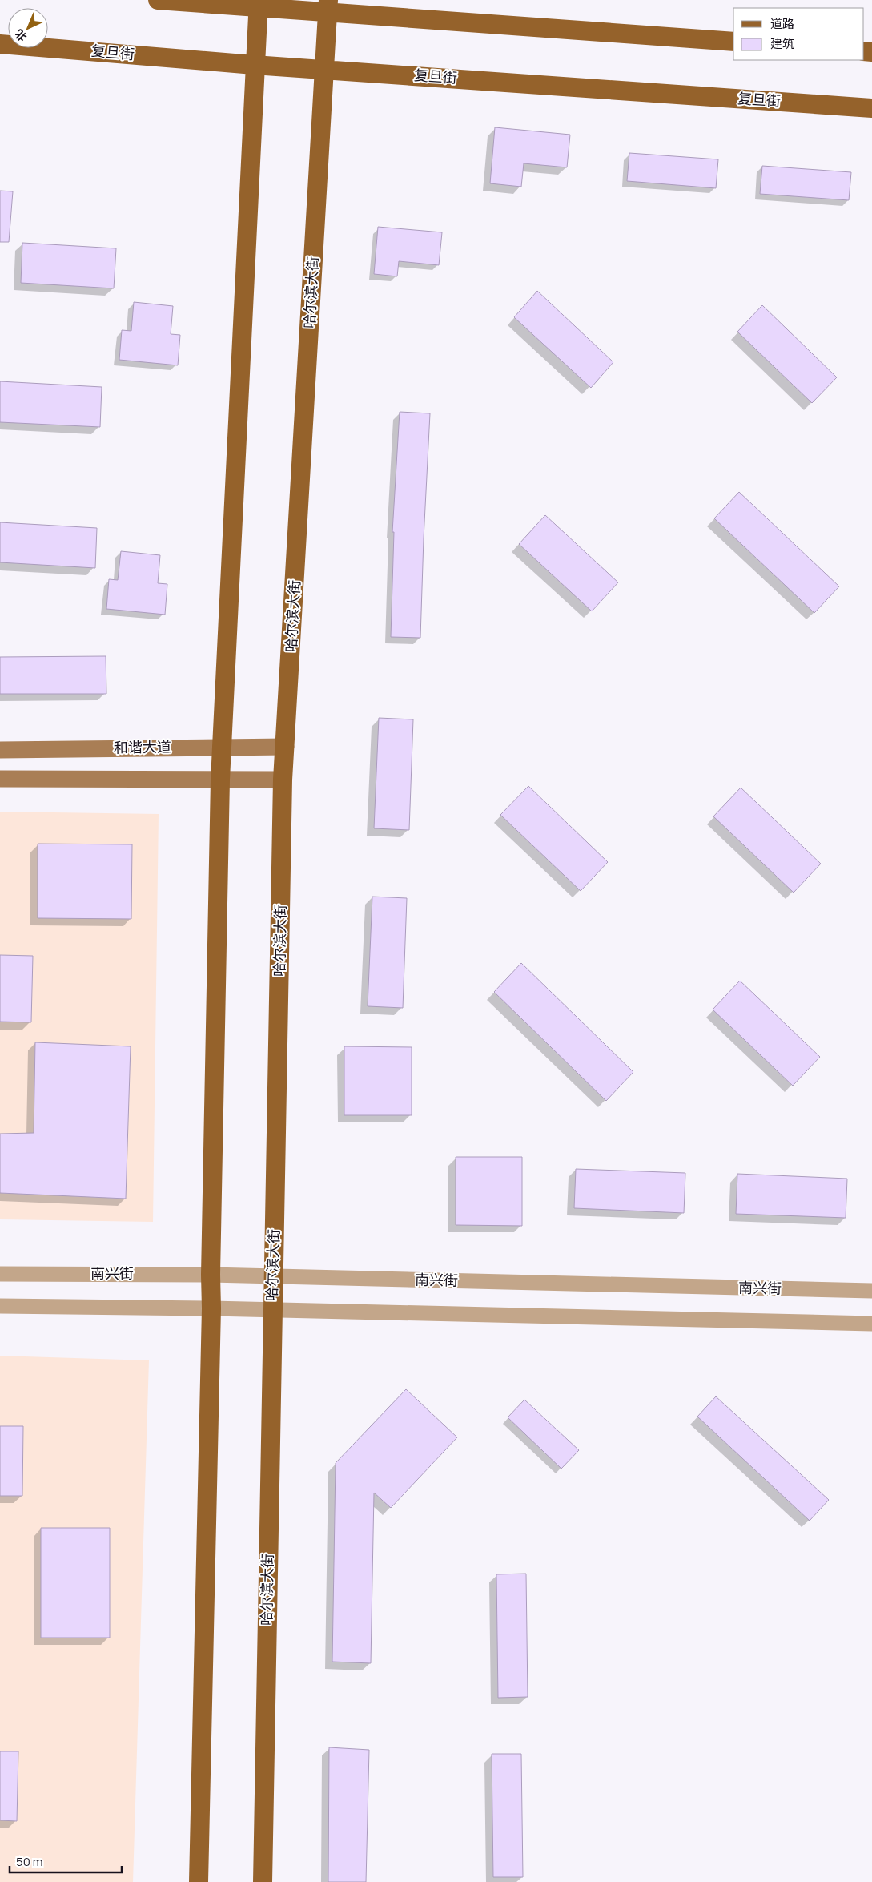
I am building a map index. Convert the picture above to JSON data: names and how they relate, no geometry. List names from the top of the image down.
{
  "streets": {
    "main road": ["复旦街", "哈尔滨大街", "和谐大道"],
    "street": ["南兴街"]
  },
  "crossings": [
    ["复旦街", "哈尔滨大街"],
    ["哈尔滨大街", "和谐大道"],
    ["哈尔滨大街", "南兴街"]
  ],
  "legend": ["道路", "建筑"],
  "scale_bar": "50 m",
  "north": "bottom left"
}
